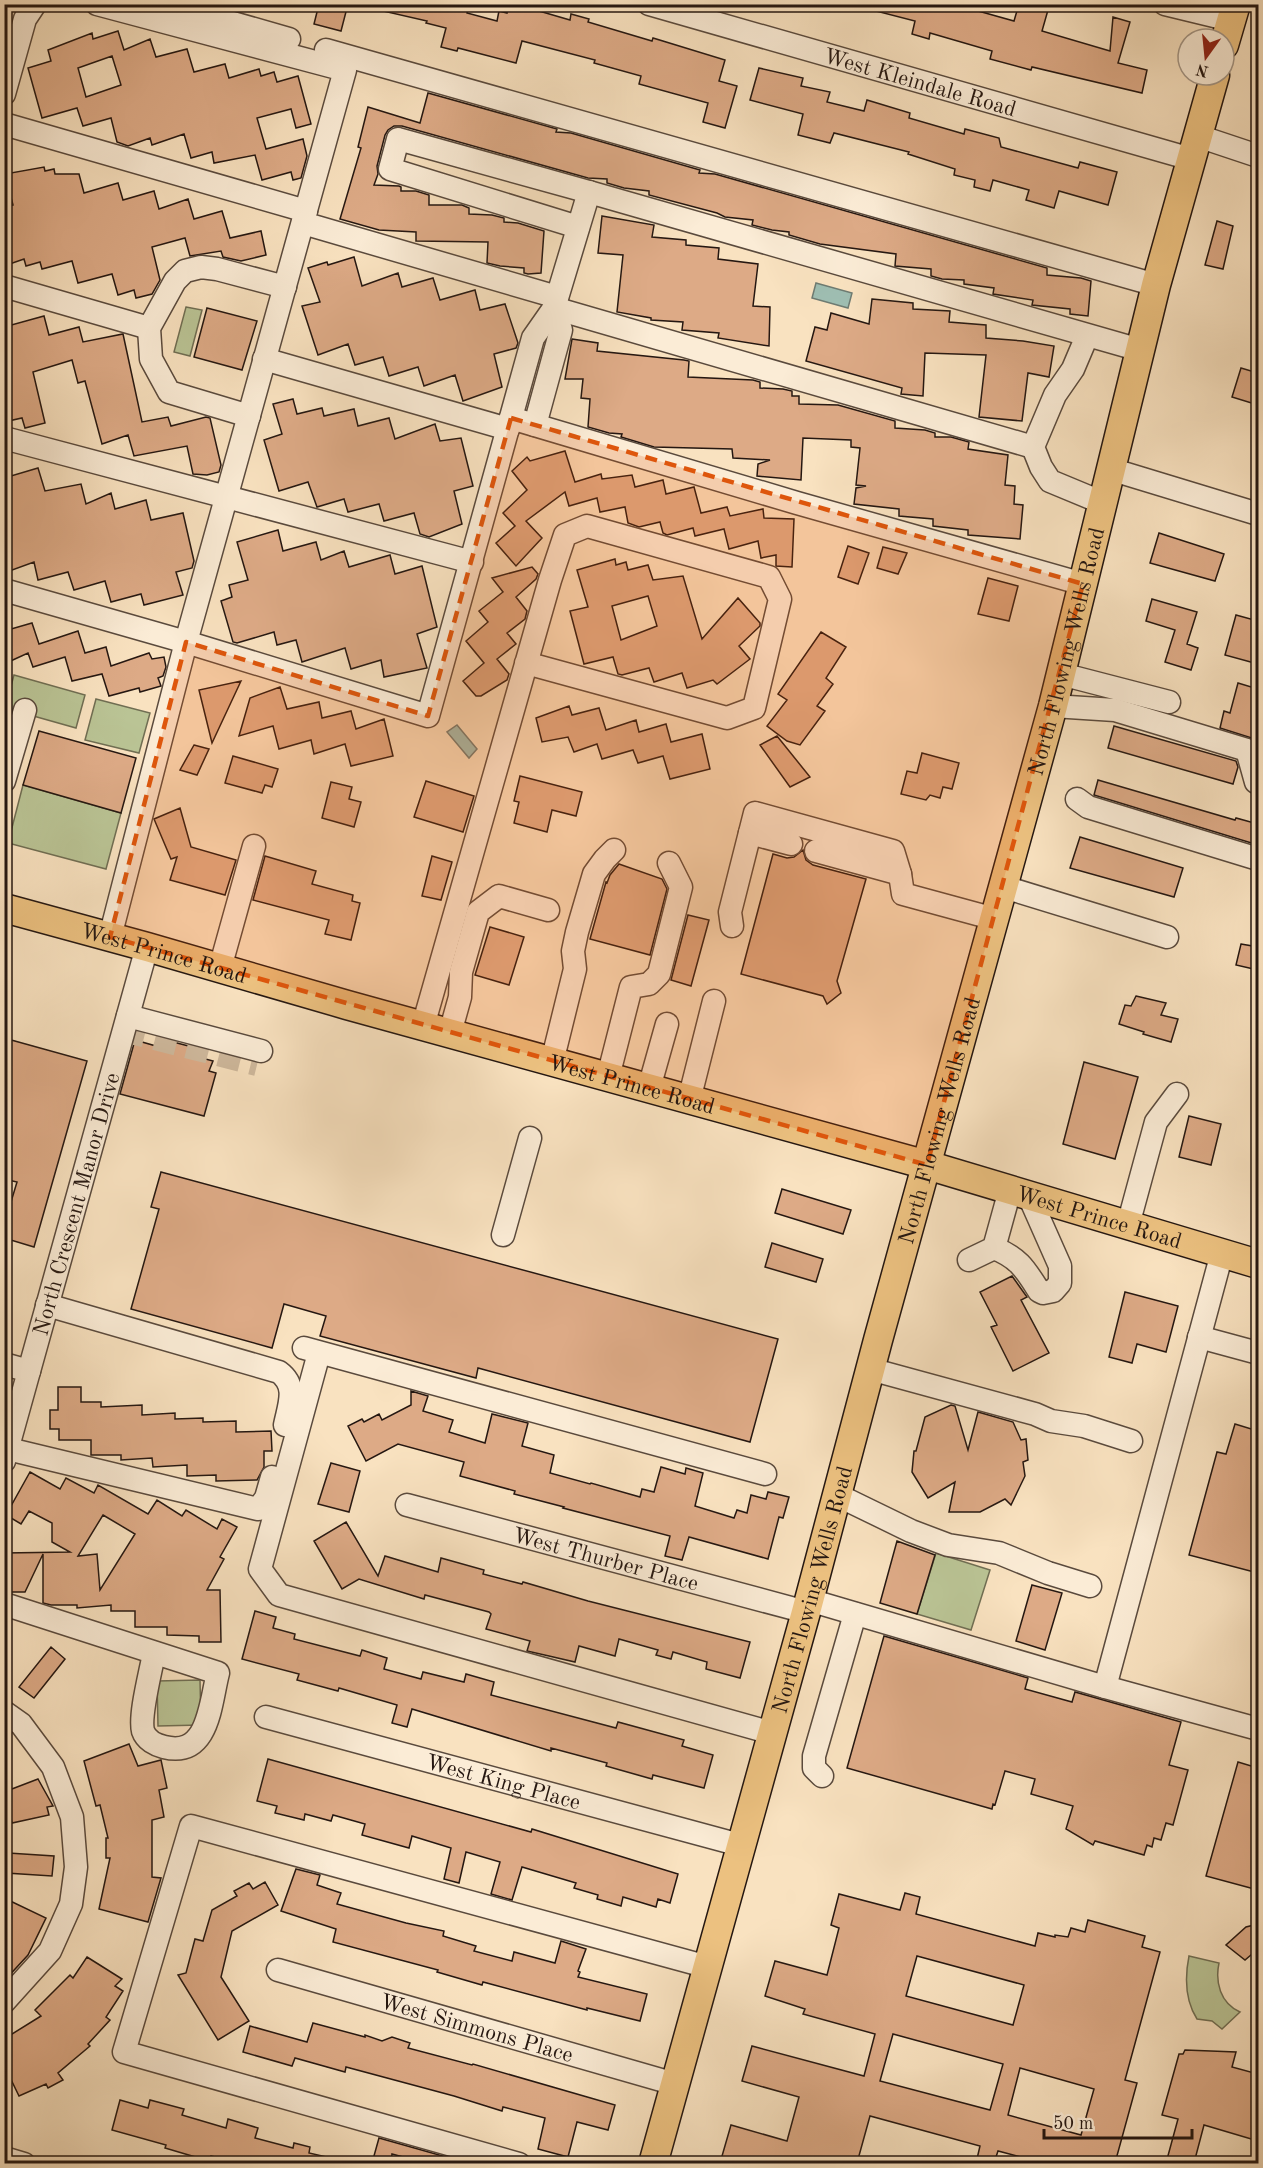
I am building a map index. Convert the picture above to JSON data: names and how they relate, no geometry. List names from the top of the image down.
{
  "streets": {
    "main road": ["North Flowing Wells Road", "West Prince Road"],
    "street": [
      "West Kleindale Road",
      "North Crescent Manor Drive",
      "West Thurber Place",
      "West King Place",
      "West Simmons Place"
    ]
  },
  "crossings": [
    ["West Kleindale Road", "North Flowing Wells Road"],
    ["North Flowing Wells Road", "West Prince Road"],
    ["North Flowing Wells Road", "West Thurber Place"],
    ["North Flowing Wells Road", "West King Place"],
    ["North Flowing Wells Road", "West Simmons Place"],
    ["West Prince Road", "North Crescent Manor Drive"]
  ],
  "scale_bar": "50 m",
  "north": "bottom"
}
